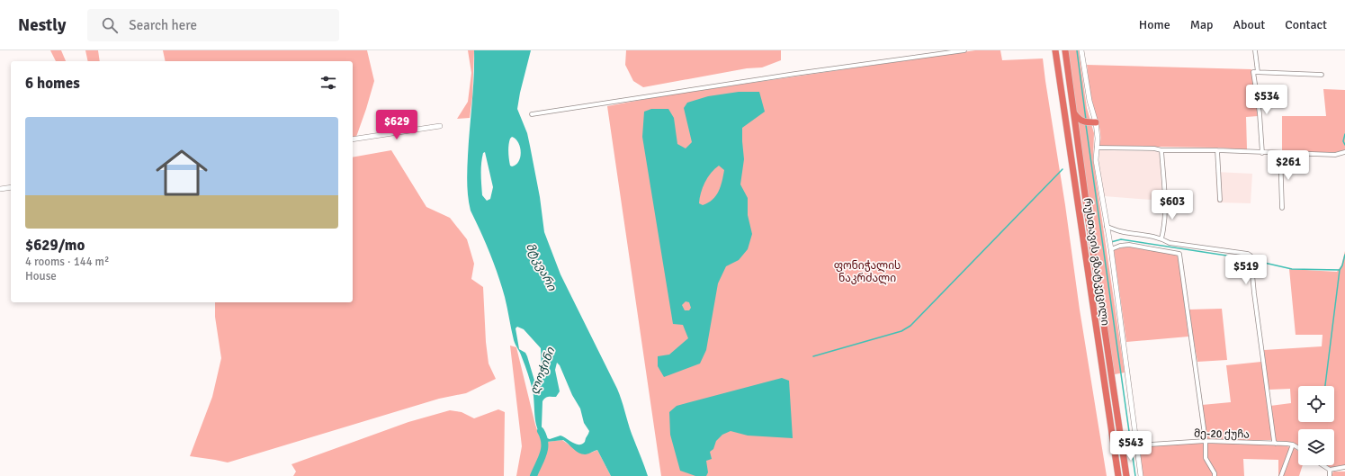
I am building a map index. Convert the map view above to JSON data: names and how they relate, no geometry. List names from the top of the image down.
{
  "streets": {
    "highway": ["რუსთავის გზატკეცილი"],
    "street": ["მე-20 ქუჩა"]
  },
  "water": ["მტკვარი", "ლოჭინი"],
  "parks": ["ფონიჭალის ნაკრძალი"],
  "page": {
    "header": "Nestly",
    "search": "Search here",
    "nav": [
      "Home",
      "Map",
      "About",
      "Contact"
    ],
    "heading": "6 homes",
    "price": [
      "$534",
      "$629",
      "$261",
      "$603",
      "$519",
      "$543"
    ],
    "list": [
      {
        "name": "$629/mo",
        "note": "4 rooms · 144 m² · House"
      }
    ]
  }
}
